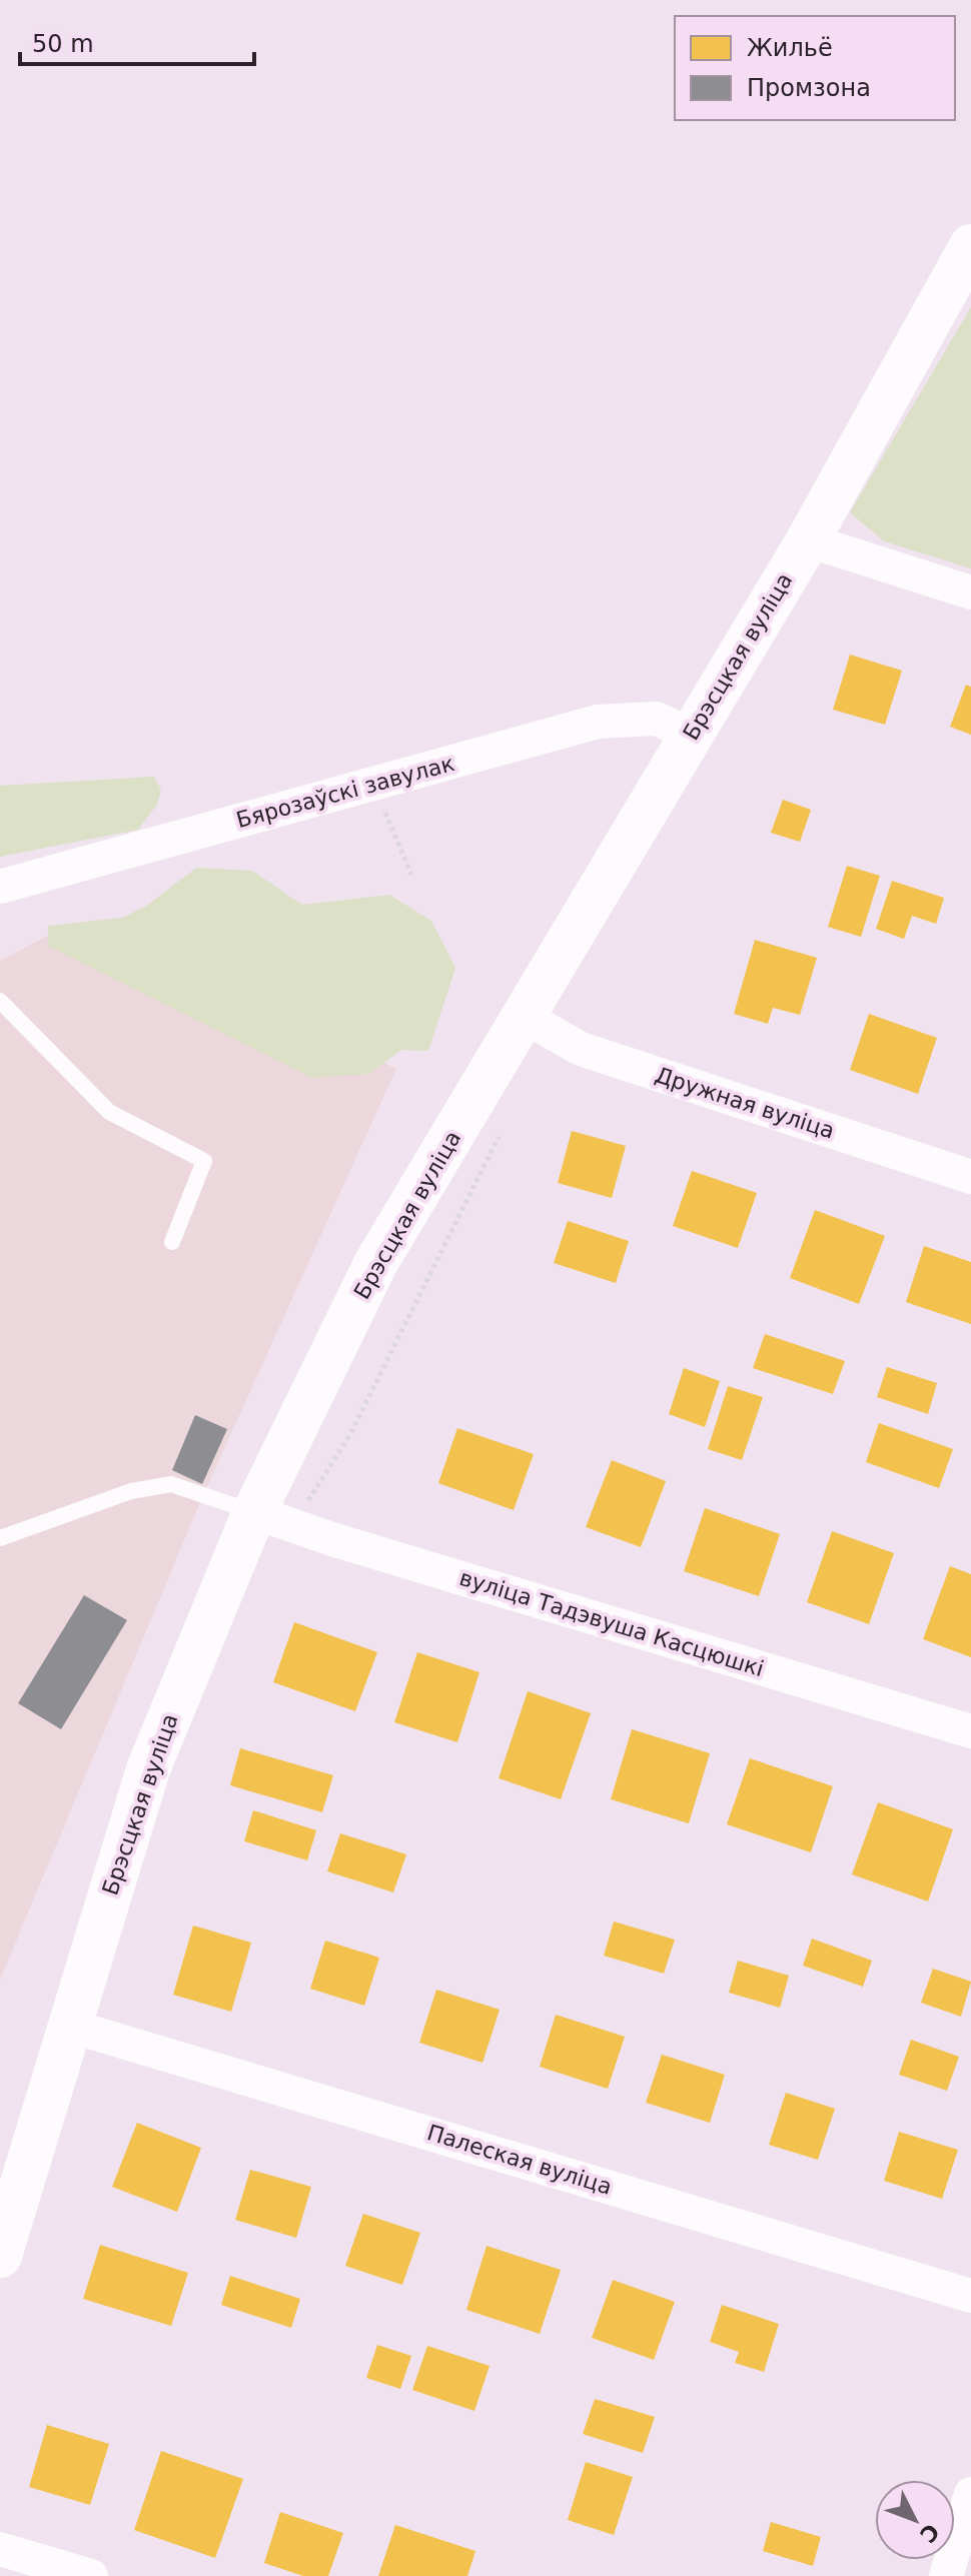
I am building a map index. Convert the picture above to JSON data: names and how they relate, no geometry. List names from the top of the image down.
{
  "streets": {
    "street": [
      "Брэсцкая вуліца",
      "Бярозаўскі завулак",
      "Дружная вуліца",
      "вуліца Тадэвуша Касцюшкі",
      "Палеская вуліца"
    ]
  },
  "crossings": [
    ["Брэсцкая вуліца", "Бярозаўскі завулак"],
    ["Брэсцкая вуліца", "Дружная вуліца"],
    ["Брэсцкая вуліца", "вуліца Тадэвуша Касцюшкі"],
    ["Брэсцкая вуліца", "Палеская вуліца"]
  ],
  "legend": ["Жильё", "Промзона"],
  "scale_bar": "50 m",
  "north": "bottom right"
}
